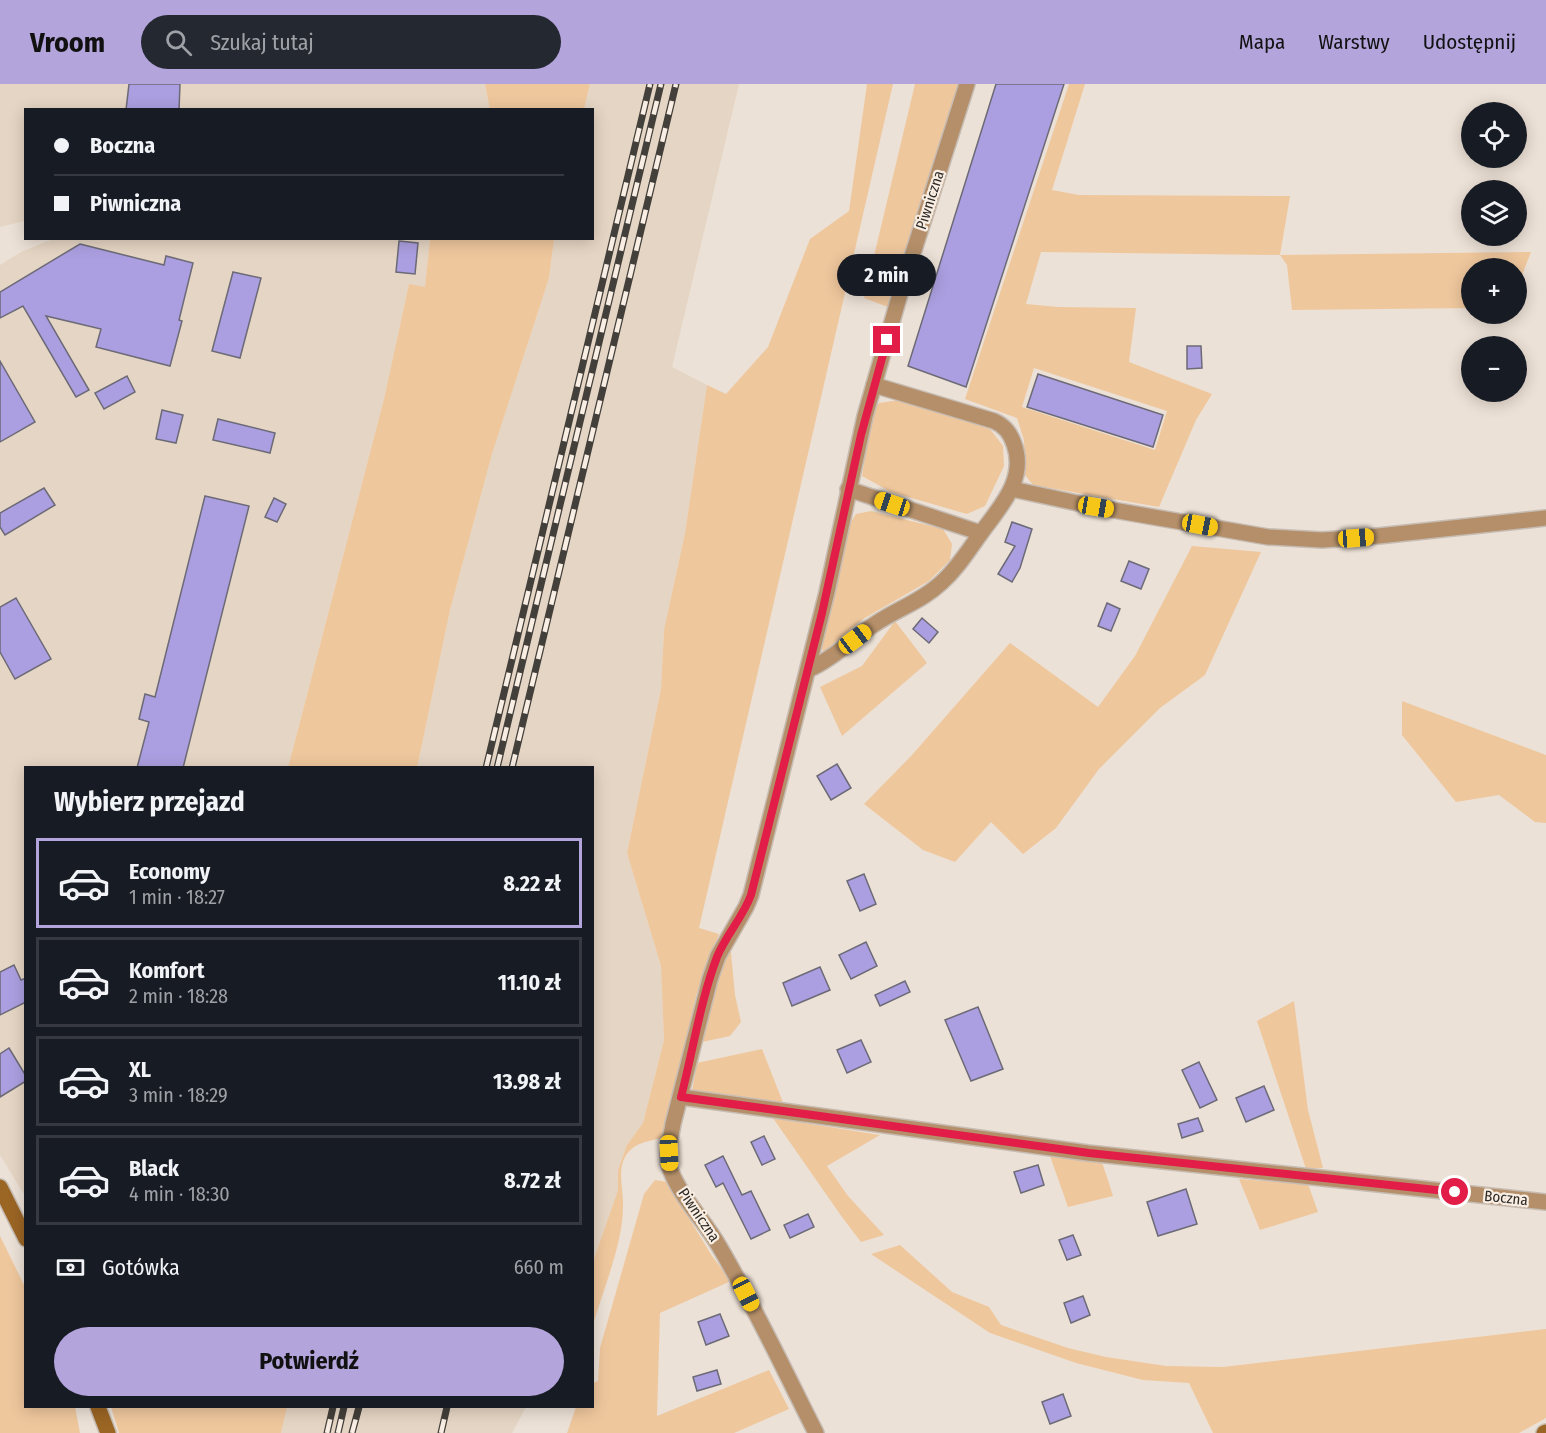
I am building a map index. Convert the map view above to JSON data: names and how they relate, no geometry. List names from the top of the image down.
{
  "streets": {
    "street": ["Piwniczna", "Boczna"]
  },
  "crossings": [
    ["Piwniczna", "Boczna"]
  ],
  "page": {
    "header": "Vroom",
    "search": "Szukaj tutaj",
    "nav": ["Mapa", "Warstwy", "Udostępnij"],
    "map_buttons": ["+", "−"],
    "banner": ["Boczna", "Piwniczna"],
    "bubble": "2 min",
    "heading": "Wybierz przejazd",
    "list": [
      {
        "name": "Economy",
        "note": "1 min · 18:27",
        "value": "8.22 zł"
      },
      {
        "name": "Komfort",
        "note": "2 min · 18:28",
        "value": "11.10 zł"
      },
      {
        "name": "XL",
        "note": "3 min · 18:29",
        "value": "13.98 zł"
      },
      {
        "name": "Black",
        "note": "4 min · 18:30",
        "value": "8.72 zł"
      }
    ],
    "pay": ["Gotówka", "660 m"],
    "buttons": "Potwierdź"
  }
}
